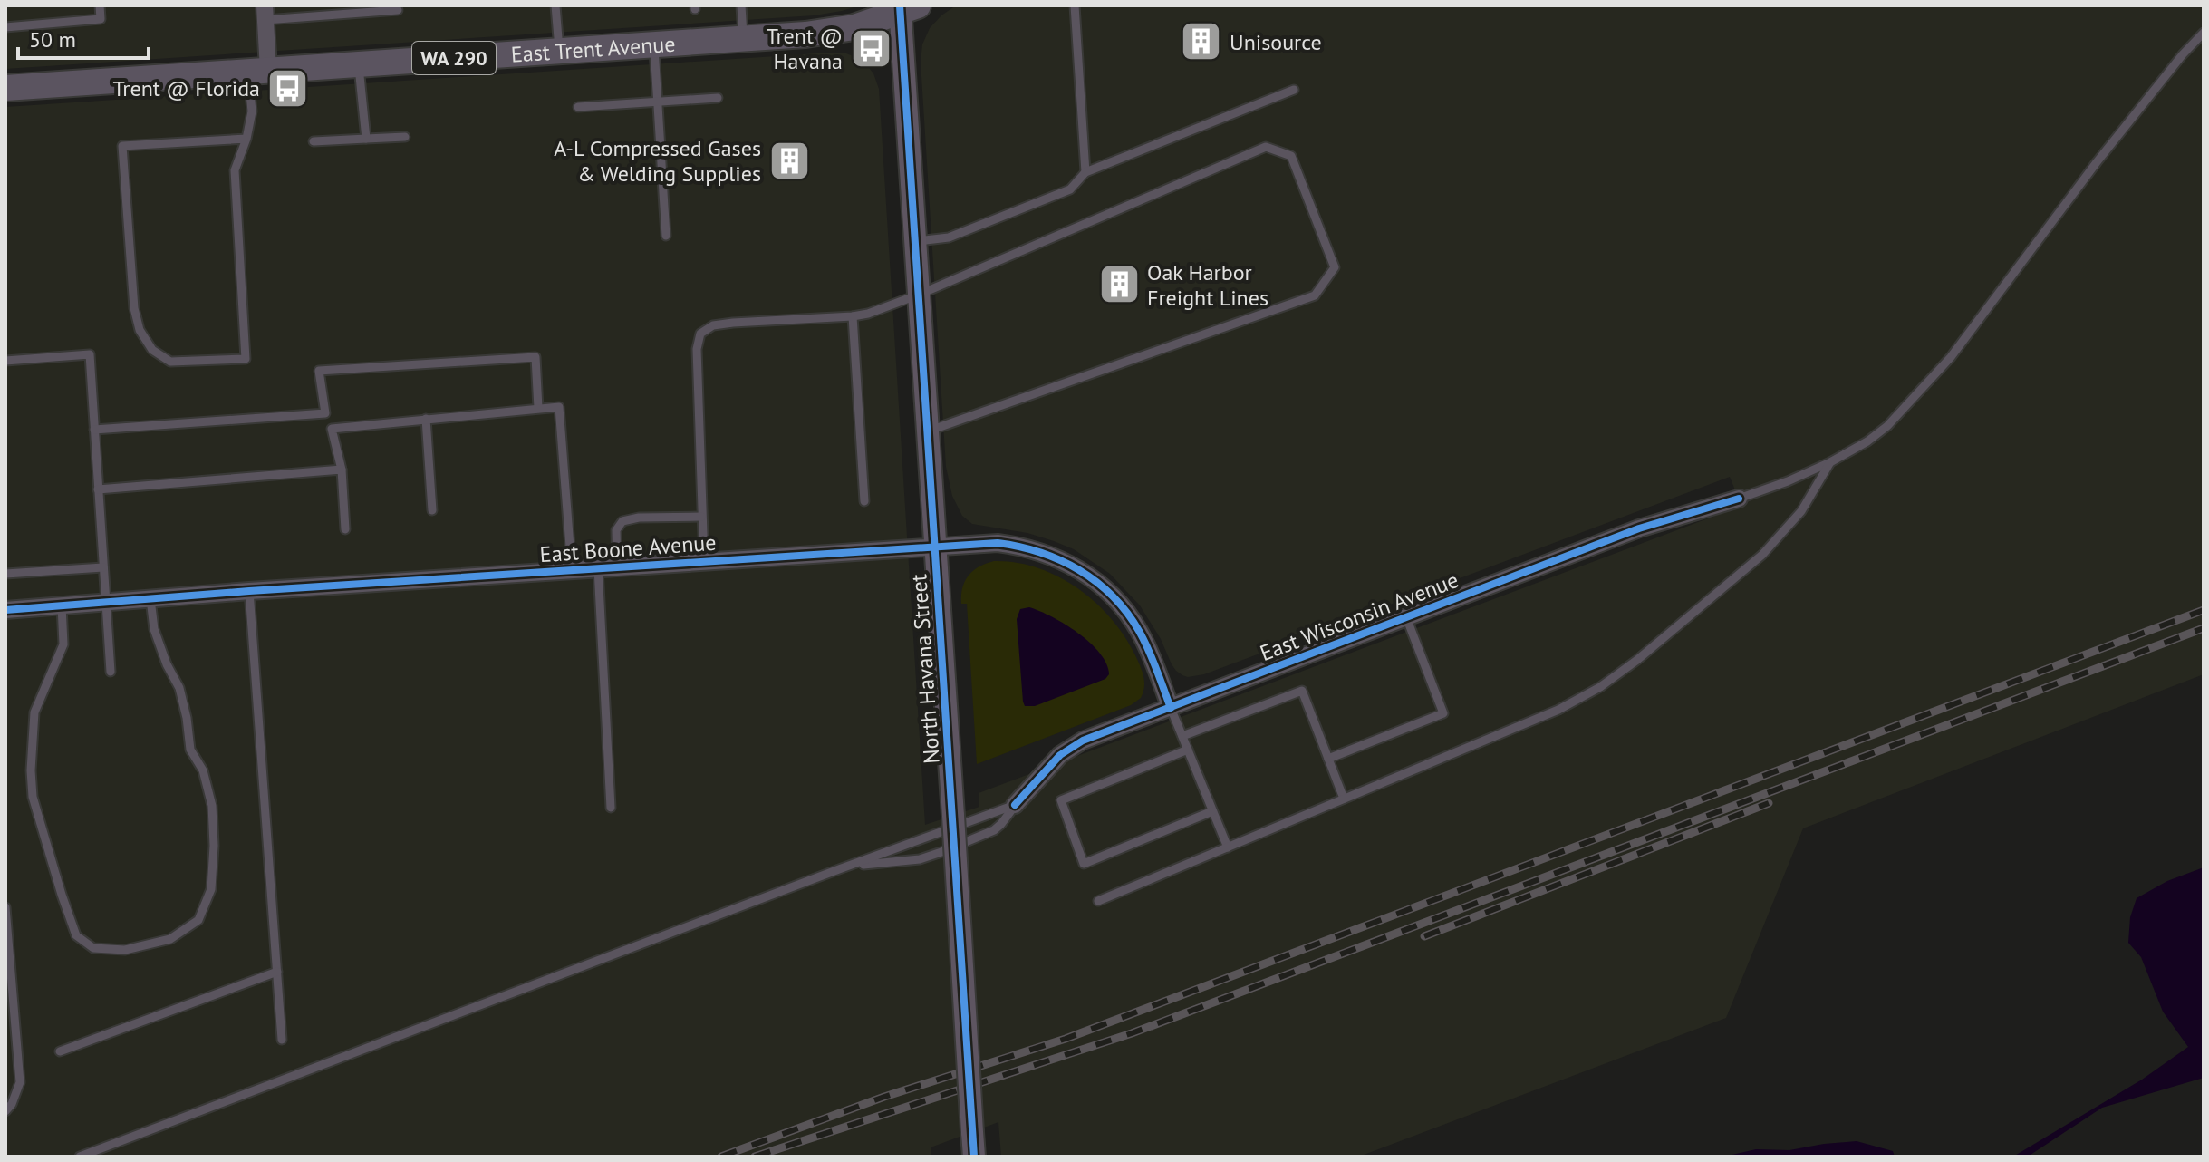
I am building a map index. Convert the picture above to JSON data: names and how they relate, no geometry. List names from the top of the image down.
{
  "streets": {
    "main road": ["East Trent Avenue", "WA 290"],
    "street": ["East Boone Avenue", "East Wisconsin Avenue", "North Havana Street"]
  },
  "crossings": [
    ["East Trent Avenue", "North Havana Street"],
    ["East Boone Avenue", "East Wisconsin Avenue"],
    ["East Boone Avenue", "North Havana Street"]
  ],
  "places": {
    "building": ["Unisource", "A-L Compressed Gases & Welding Supplies", "Oak Harbor Freight Lines"],
    "bus stop": ["Trent @ Havana", "Trent @ Florida"]
  },
  "scale_bar": "50 m"
}
